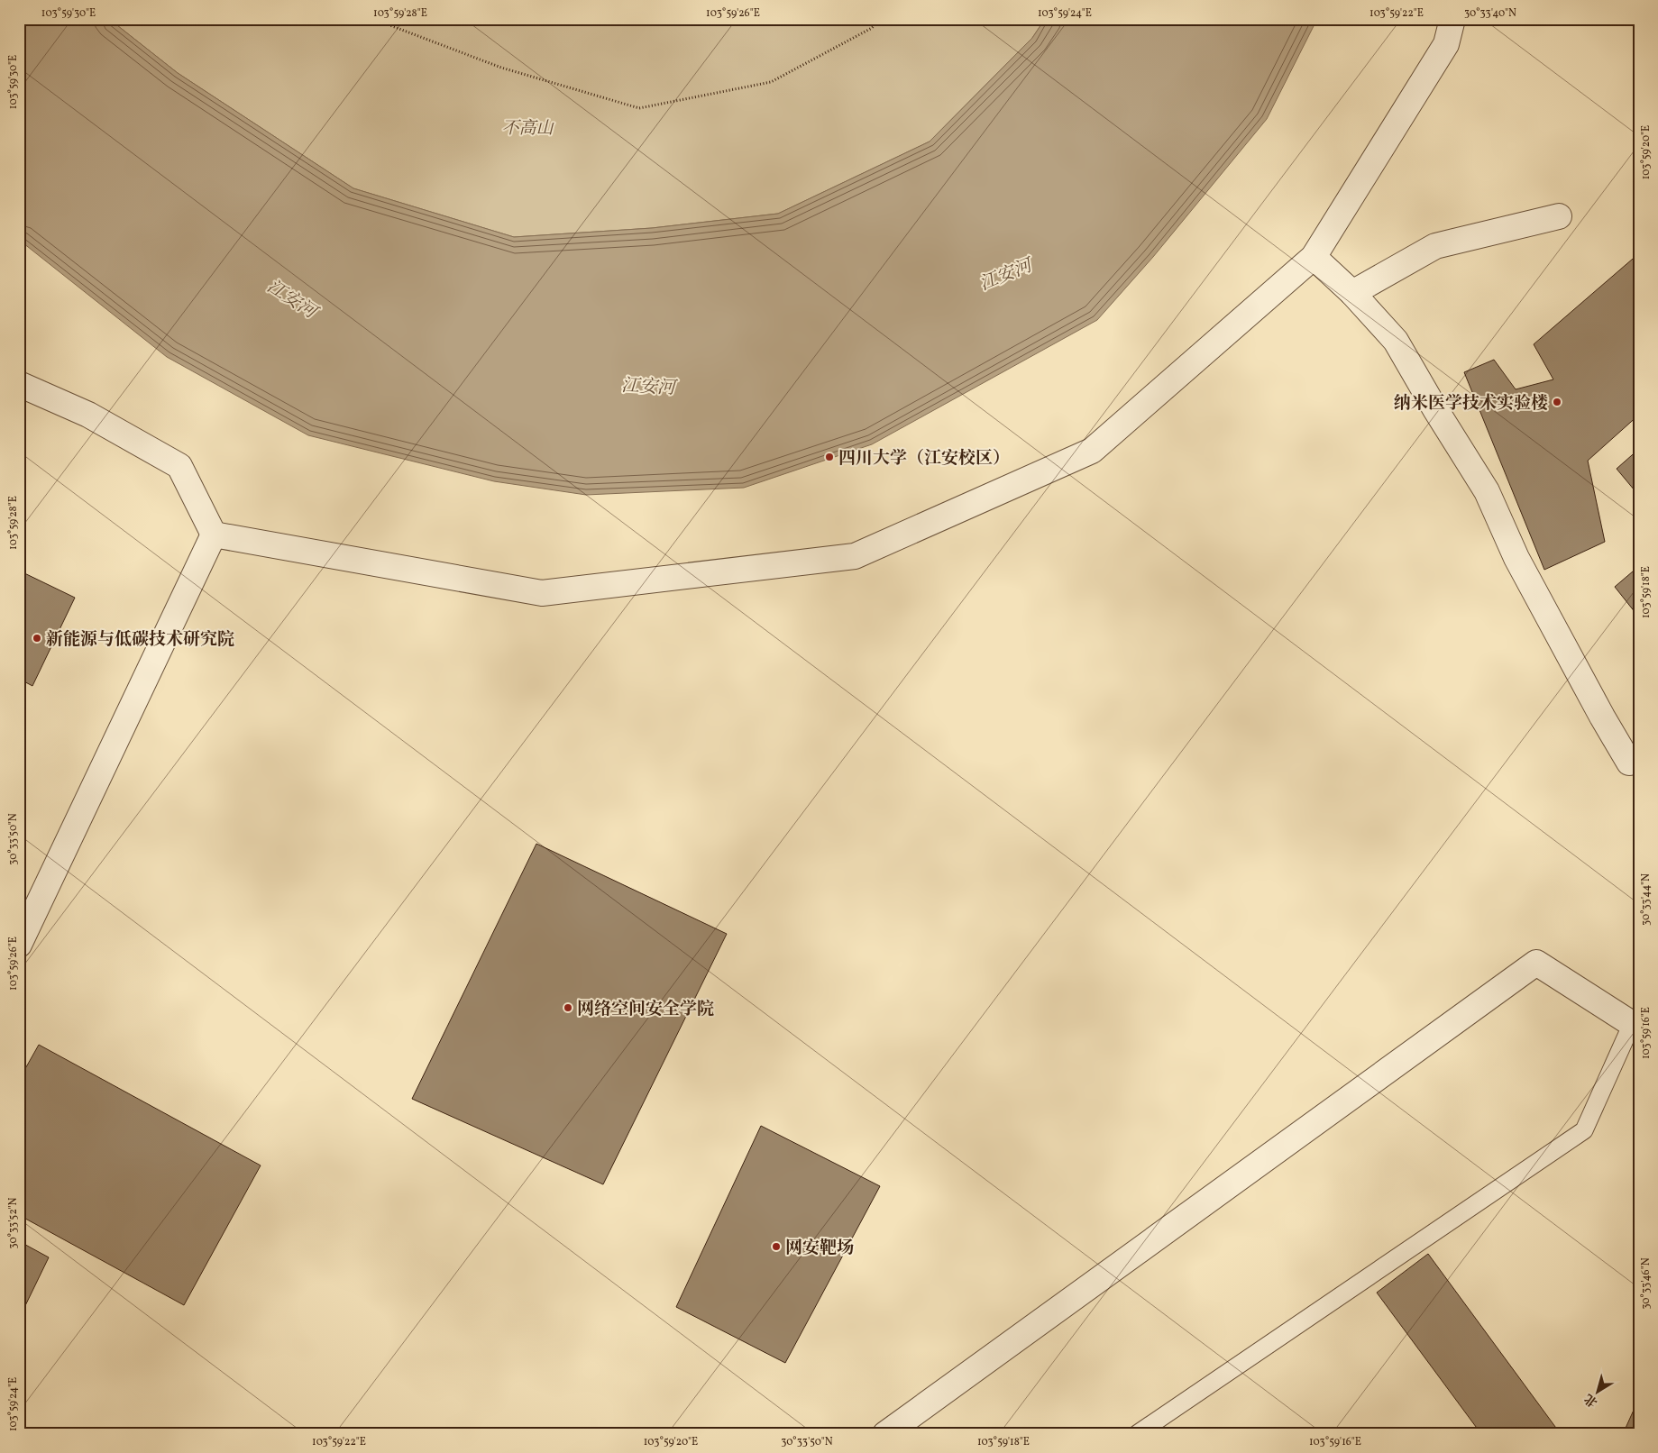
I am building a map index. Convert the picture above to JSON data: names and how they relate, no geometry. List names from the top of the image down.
{
  "water": ["江安河"],
  "parks": ["不高山"],
  "places": [
    "纳米医学技术实验楼",
    "四川大学（江安校区）",
    "新能源与低碳技术研究院",
    "网络空间安全学院",
    "网安靶场"
  ],
  "north": "bottom left",
  "coordinates": [
    "103°59'30\"E",
    "103°59'28\"E",
    "103°59'26\"E",
    "103°59'24\"E",
    "103°59'22\"E",
    "30°33'40\"N",
    "103°59'20\"E",
    "103°59'18\"E",
    "30°33'50\"N",
    "30°33'44\"N",
    "103°59'16\"E",
    "30°33'52\"N",
    "30°33'46\"N"
  ]
}
